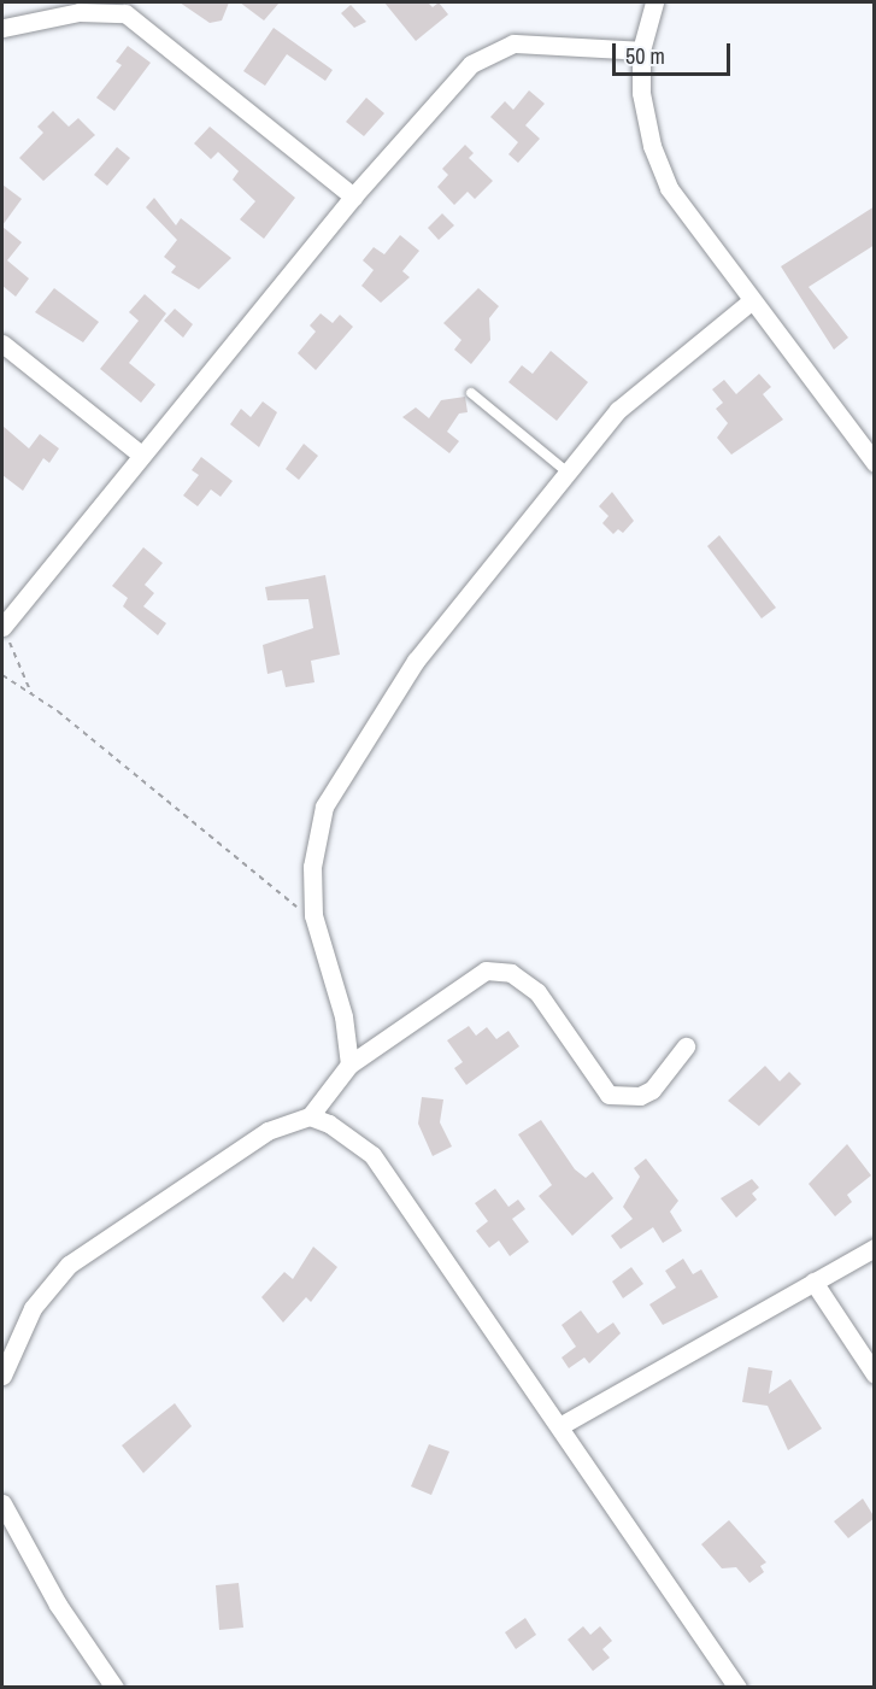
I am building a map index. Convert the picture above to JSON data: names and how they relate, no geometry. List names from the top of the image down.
{
  "scale_bar": "50 m"
}
